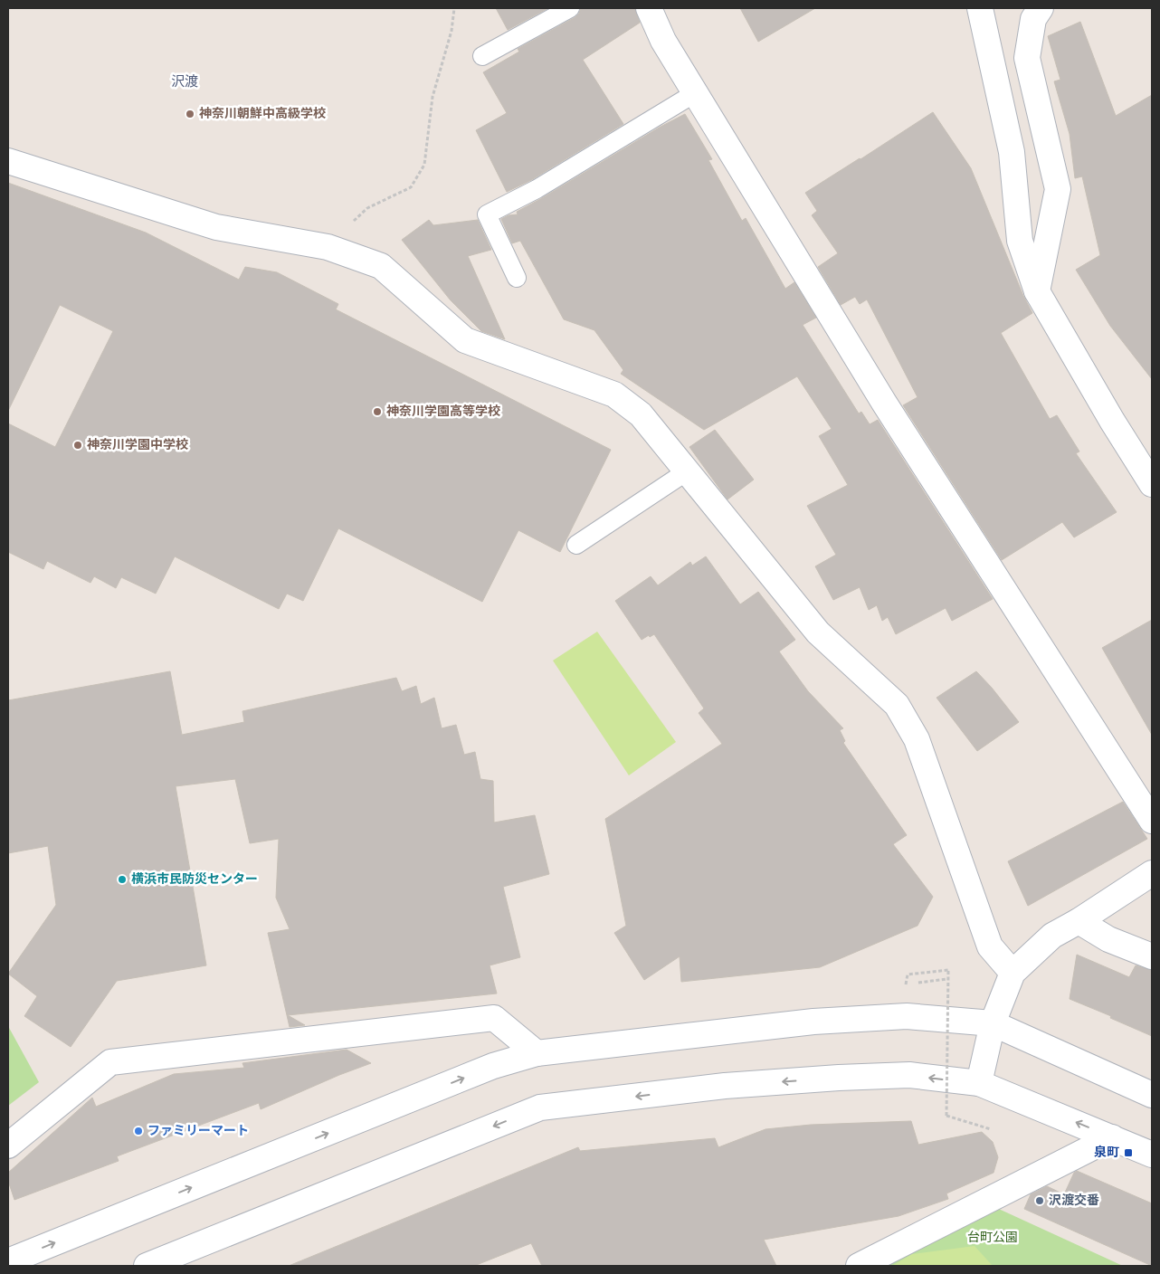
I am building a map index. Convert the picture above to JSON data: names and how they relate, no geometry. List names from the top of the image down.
{
  "districts": ["沢渡"],
  "parks": ["台町公園"],
  "places": {
    "other": [
      "神奈川朝鮮中高級学校",
      "神奈川学園高等学校",
      "神奈川学園中学校",
      "横浜市民防災センター",
      "ファミリーマート",
      "沢渡交番"
    ],
    "transit": ["泉町"]
  }
}
